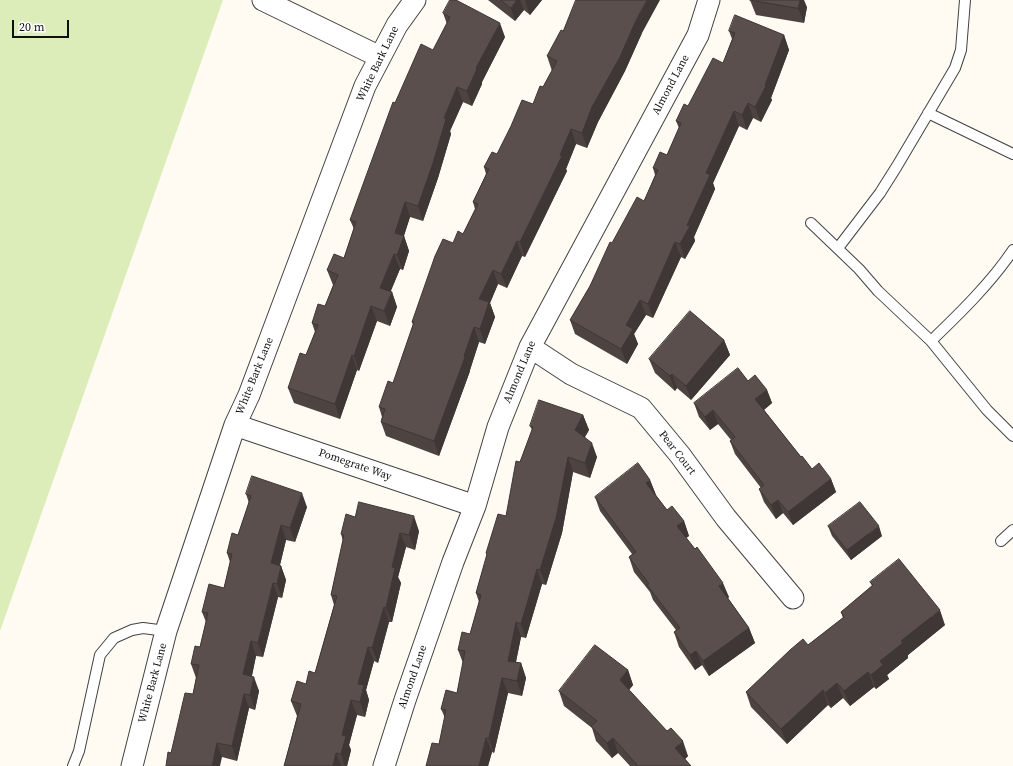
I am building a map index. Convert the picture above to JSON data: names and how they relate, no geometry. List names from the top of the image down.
{
  "streets": {
    "street": [
      "White Bark Lane",
      "Almond Lane",
      "Pear Court",
      "Pomegrate Way"
    ]
  },
  "crossings": [
    ["White Bark Lane", "Pomegrate Way"],
    ["Almond Lane", "Pear Court"],
    ["Almond Lane", "Pomegrate Way"]
  ],
  "scale_bar": "20 m"
}
